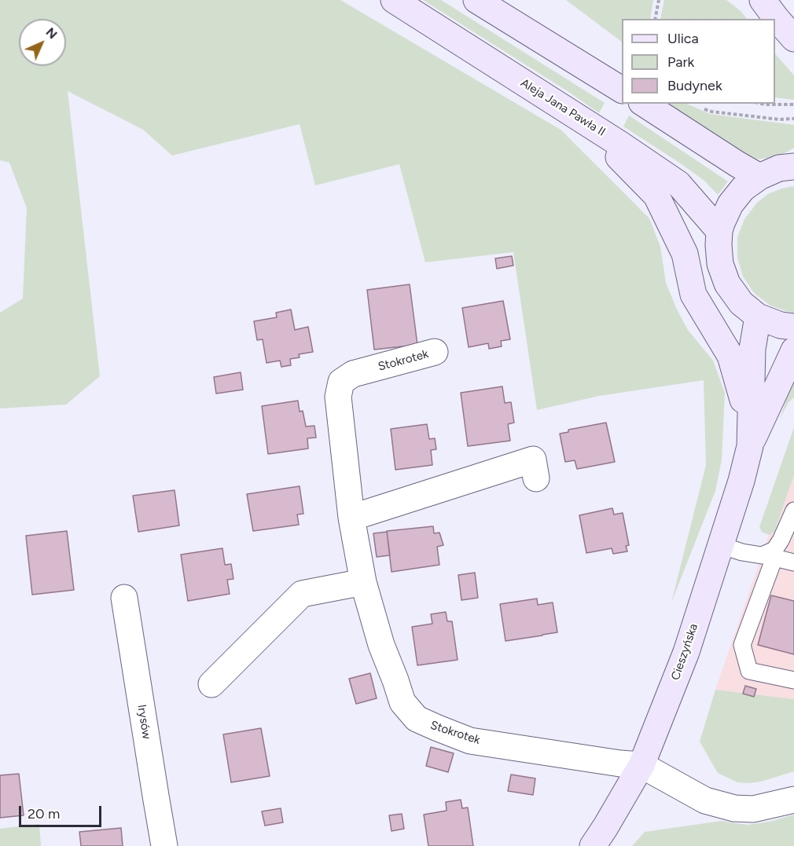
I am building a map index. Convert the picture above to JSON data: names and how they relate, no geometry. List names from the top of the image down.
{
  "streets": {
    "street": [
      "Aleja Jana Pawła II",
      "Stokrotek",
      "Cieszyńska",
      "Irysów"
    ]
  },
  "crossings": [
    ["Stokrotek", "Cieszyńska"]
  ],
  "legend": ["Ulica", "Park", "Budynek"],
  "scale_bar": "20 m",
  "north": "top right"
}
